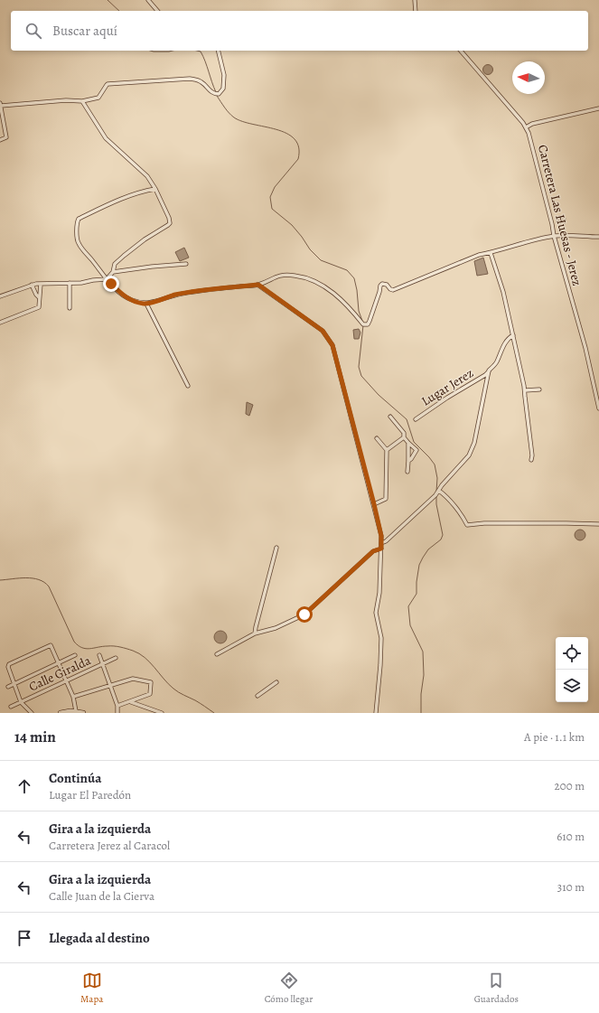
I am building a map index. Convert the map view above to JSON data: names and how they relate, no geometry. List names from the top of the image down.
{
  "streets": {
    "street": ["Carretera Las Huesas - Jerez", "Lugar Jerez", "Calle Giralda"]
  },
  "north": "left",
  "page": {
    "search": "Buscar aquí",
    "heading": ["14 min", "A pie · 1.1 km"],
    "list": [
      ["Continúa", "Lugar El Paredón", "200 m"],
      ["Gira a la izquierda", "Carretera Jerez al Caracol", "610 m"],
      ["Gira a la izquierda", "Calle Juan de la Cierva", "310 m"],
      "Llegada al destino"
    ],
    "nav": ["Mapa", "Cómo llegar", "Guardados"]
  }
}
